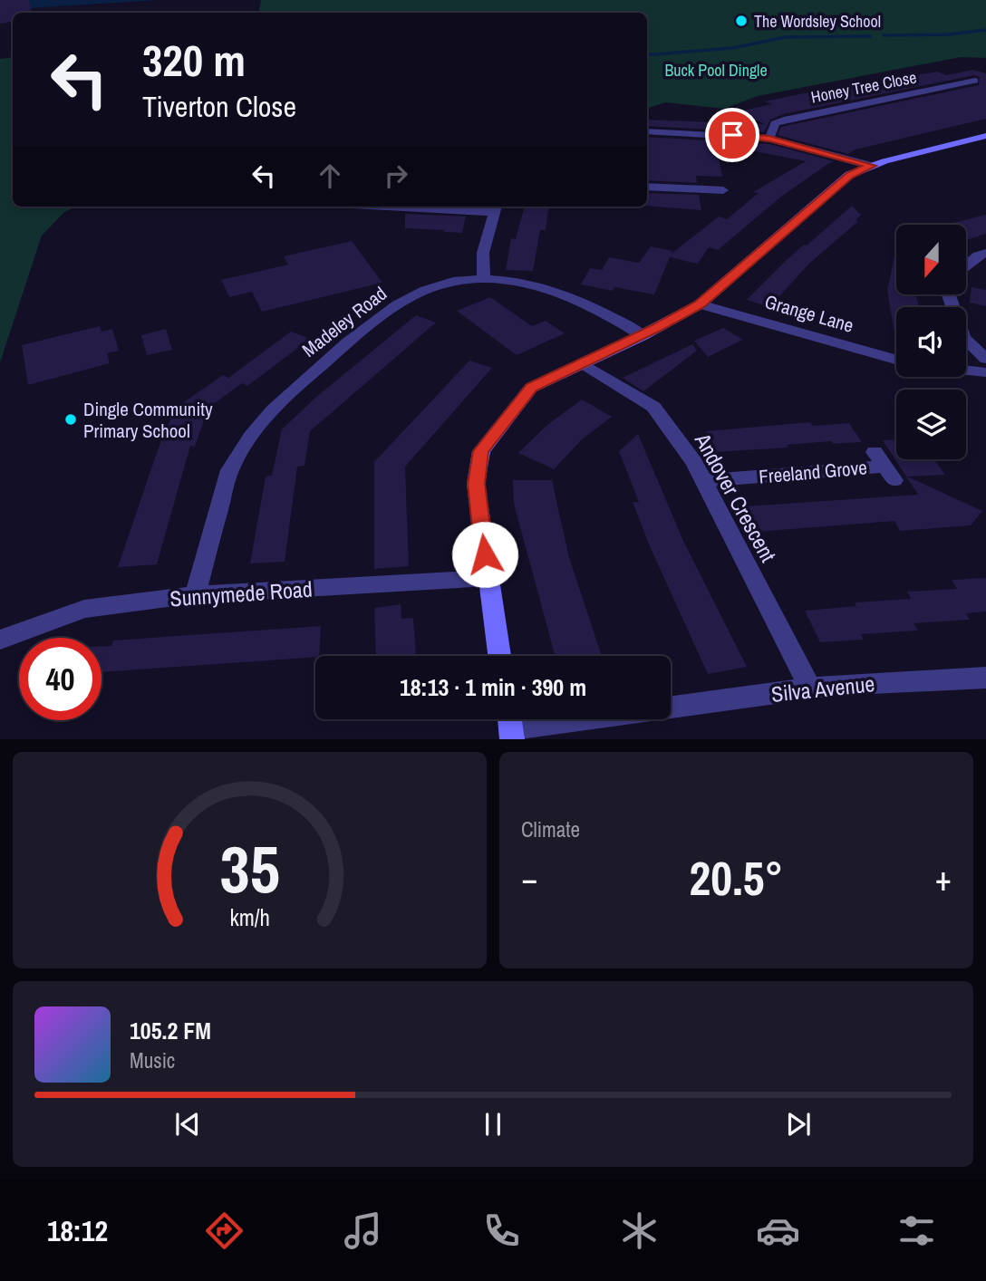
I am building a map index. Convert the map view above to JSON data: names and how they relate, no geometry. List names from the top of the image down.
{
  "streets": {
    "street": [
      "Honey Tree Close",
      "Grange Lane",
      "Madeley Road",
      "Freeland Grove",
      "Andover Crescent",
      "Sunnymede Road",
      "Silva Avenue"
    ]
  },
  "crossings": [
    ["Madeley Road", "Sunnymede Road"],
    ["Freeland Grove", "Andover Crescent"],
    ["Andover Crescent", "Silva Avenue"]
  ],
  "parks": ["Buck Pool Dingle"],
  "places": ["The Wordsley School", "Dingle Community Primary School"],
  "north": "bottom",
  "page": {
    "turn": ["320 m", "Tiverton Close"],
    "limit": "40",
    "trip": "18:13 · 1 min · 390 m",
    "tile": "Climate",
    "heat": ["−", "20.5°", "+"],
    "song": ["105.2 FM", "Music"],
    "tabs": "18:12",
    "gauge": ["35", "km/h"]
  }
}
